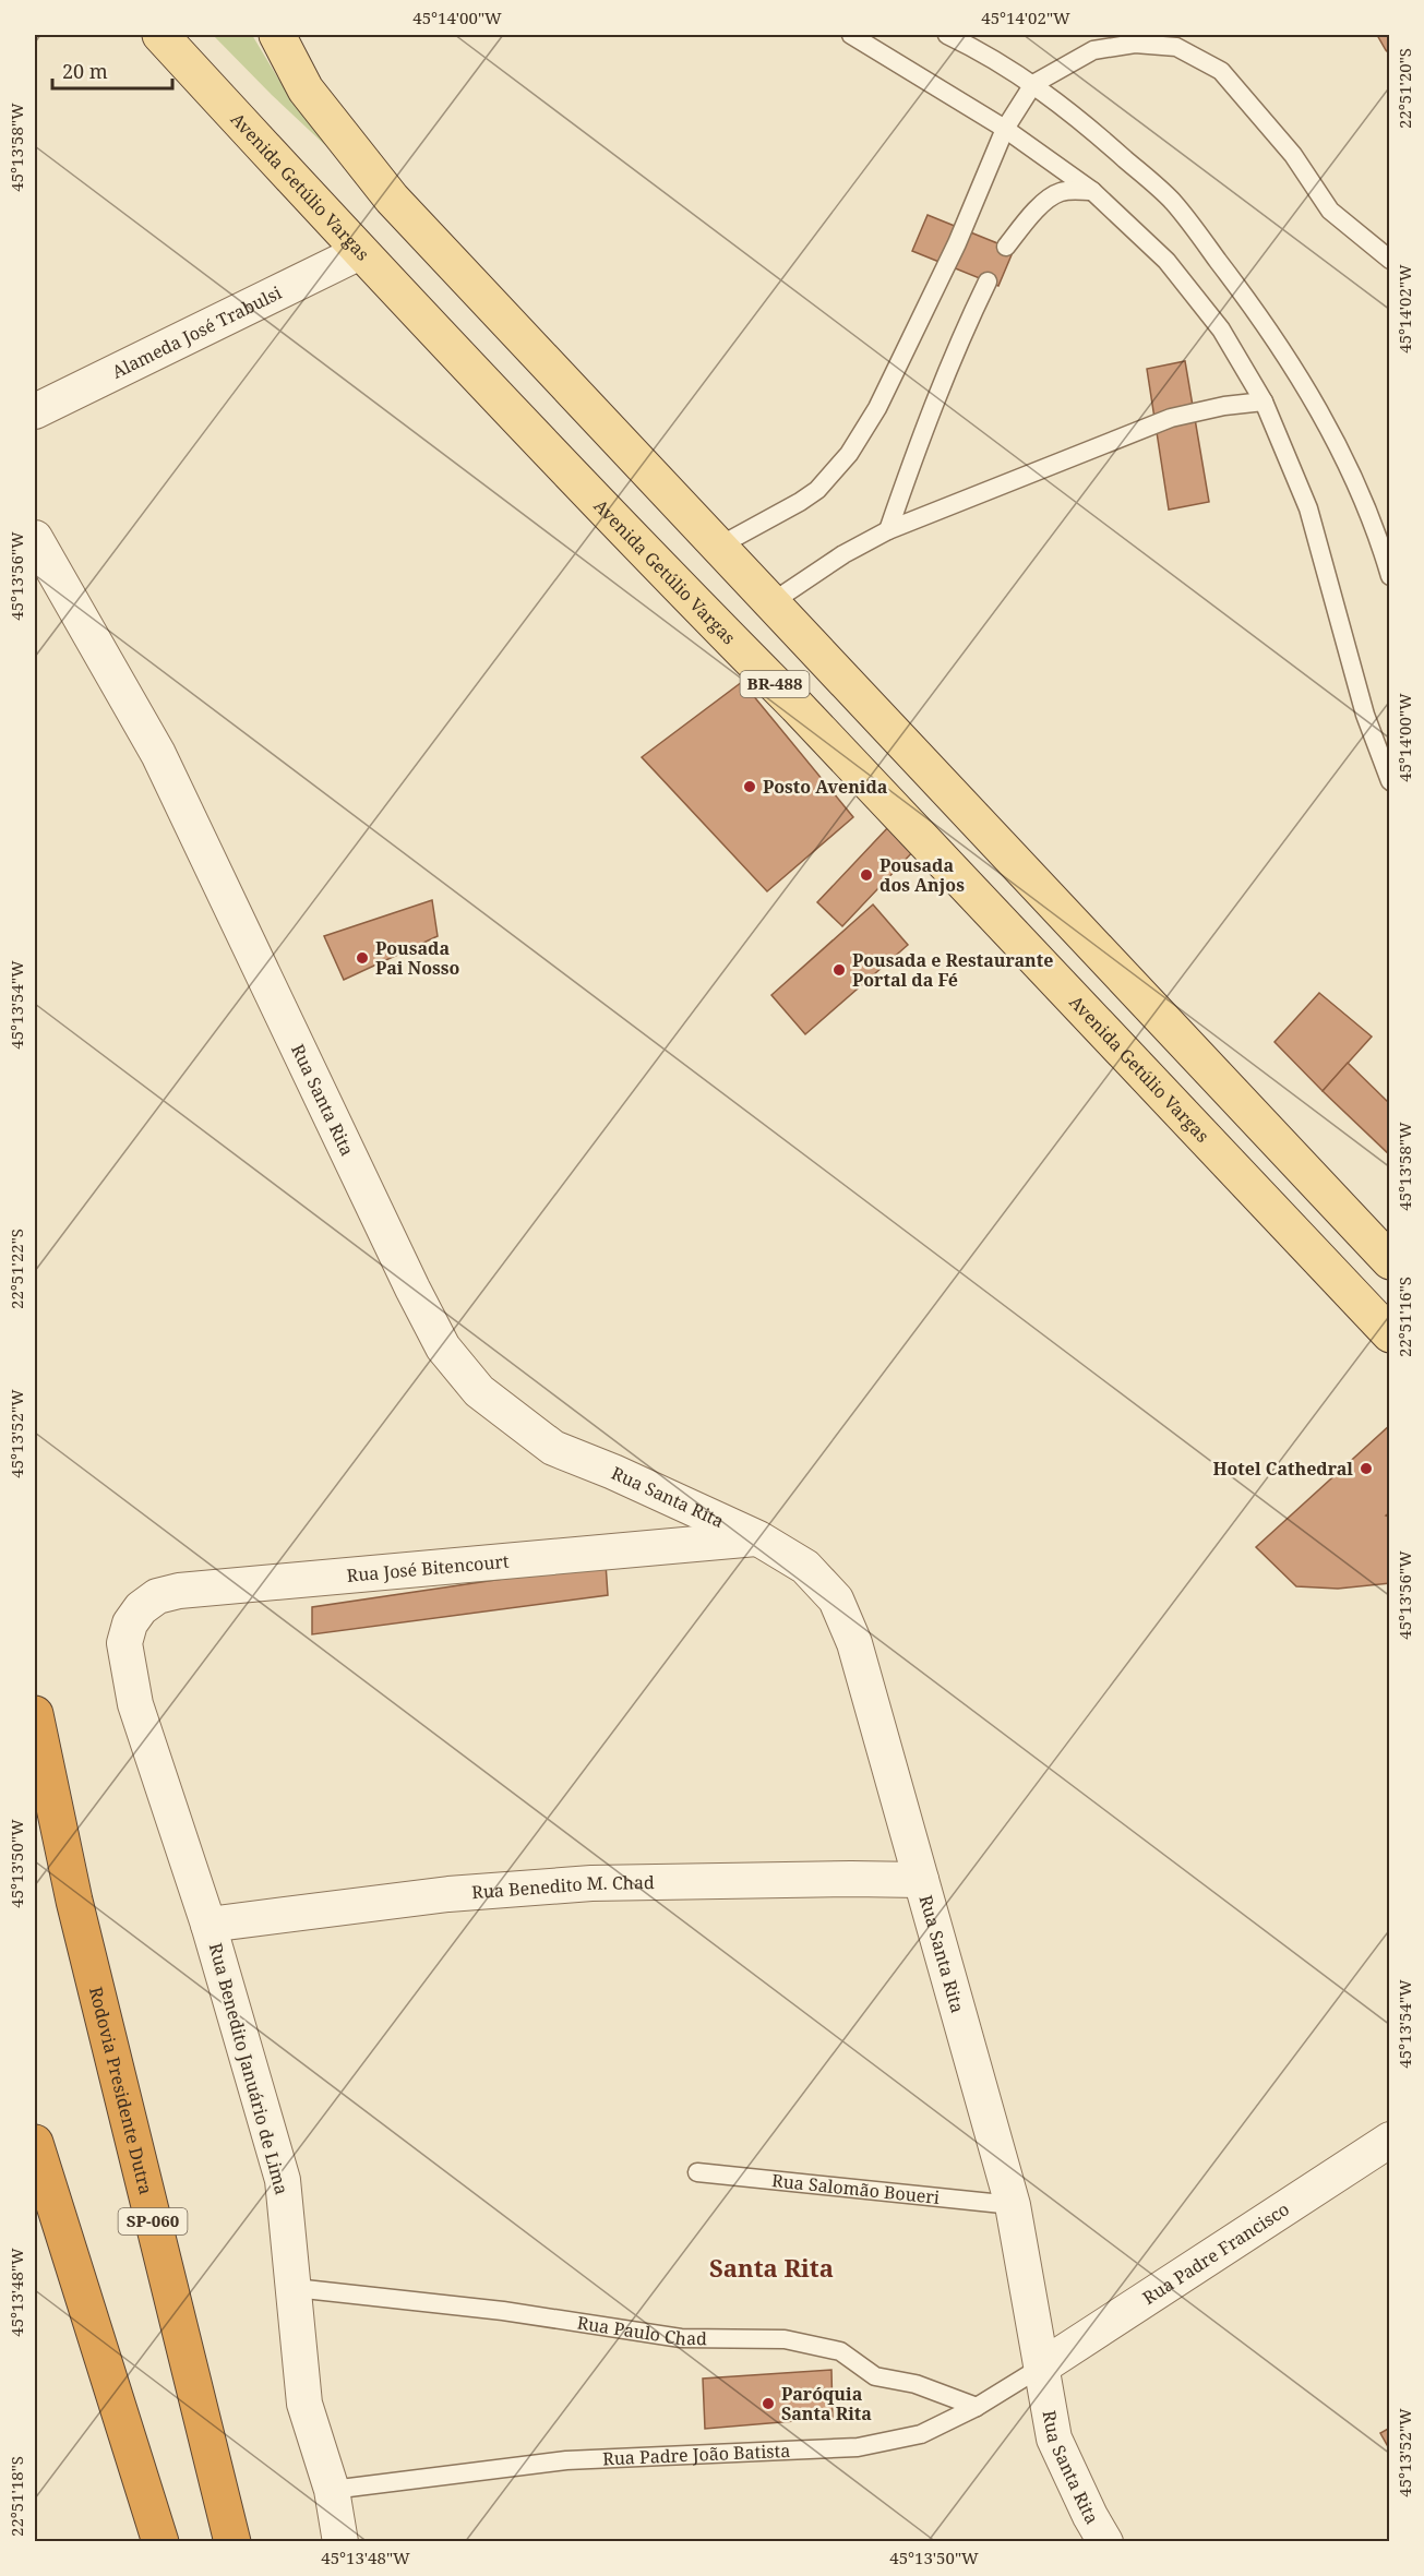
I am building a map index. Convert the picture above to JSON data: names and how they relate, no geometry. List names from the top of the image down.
{
  "streets": {
    "highway": ["Rodovia Presidente Dutra", "SP-060"],
    "main road": ["Avenida Getúlio Vargas", "BR-488"],
    "street": [
      "Alameda José Trabulsi",
      "Rua Santa Rita",
      "Rua José Bitencourt",
      "Rua Benedito M. Chad",
      "Rua Benedito Januário de Lima",
      "Rua Padre Francisco"
    ],
    "lane": ["Rua Salomão Boueri", "Rua Paulo Chad", "Rua Padre João Batista"]
  },
  "crossings": [
    ["Avenida Getúlio Vargas", "Alameda José Trabulsi"],
    ["Rua Santa Rita", "Rua José Bitencourt"],
    ["Rua Santa Rita", "Rua Benedito M. Chad"],
    ["Rua Santa Rita", "Rua Salomão Boueri"],
    ["Rua Santa Rita", "Rua Padre Francisco"],
    ["Rua Santa Rita", "Rua Padre João Batista"],
    ["Rua José Bitencourt", "Rua Benedito Januário de Lima"],
    ["Rua Benedito M. Chad", "Rua Benedito Januário de Lima"],
    ["Rua Benedito Januário de Lima", "Rua Paulo Chad"],
    ["Rua Benedito Januário de Lima", "Rua Padre João Batista"],
    ["Rua Padre Francisco", "Rua Padre João Batista"],
    ["Rua Paulo Chad", "Rua Padre João Batista"]
  ],
  "districts": ["Santa Rita"],
  "places": [
    "Posto Avenida",
    "Pousada dos Anjos",
    "Pousada Pai Nosso",
    "Pousada e Restaurante Portal da Fé",
    "Hotel Cathedral",
    "Paróquia Santa Rita"
  ],
  "scale_bar": "20 m",
  "coordinates": [
    "45°14'00\"W",
    "45°14'02\"W",
    "22°51'20\"S",
    "45°13'58\"W",
    "45°13'56\"W",
    "45°13'54\"W",
    "22°51'22\"S",
    "22°51'16\"S",
    "45°13'52\"W",
    "45°13'50\"W",
    "45°13'48\"W",
    "22°51'18\"S"
  ]
}
